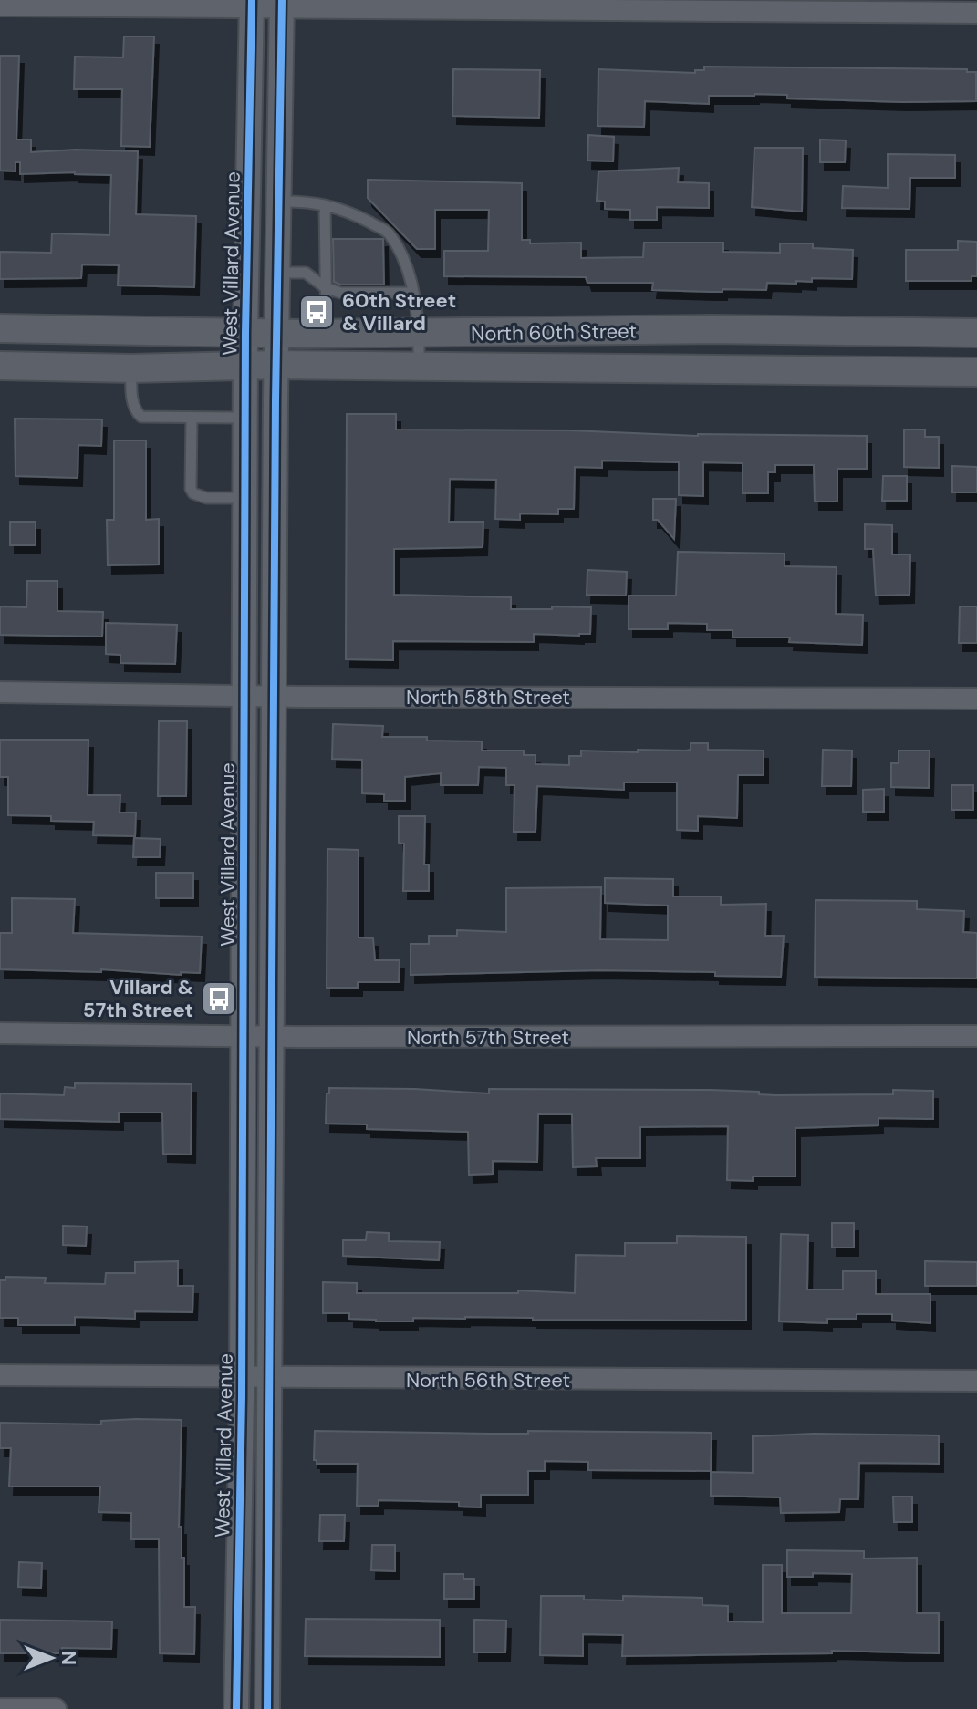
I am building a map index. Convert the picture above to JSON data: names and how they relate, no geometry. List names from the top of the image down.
{
  "streets": {
    "main road": ["North 60th Street"],
    "street": [
      "West Villard Avenue",
      "North 58th Street",
      "North 57th Street",
      "North 56th Street"
    ]
  },
  "crossings": [
    ["West Villard Avenue", "North 60th Street"],
    ["West Villard Avenue", "North 58th Street"],
    ["West Villard Avenue", "North 57th Street"],
    ["West Villard Avenue", "North 56th Street"]
  ],
  "places": {
    "bus stop": ["60th Street & Villard", "Villard & 57th Street"]
  },
  "north": "right"
}
